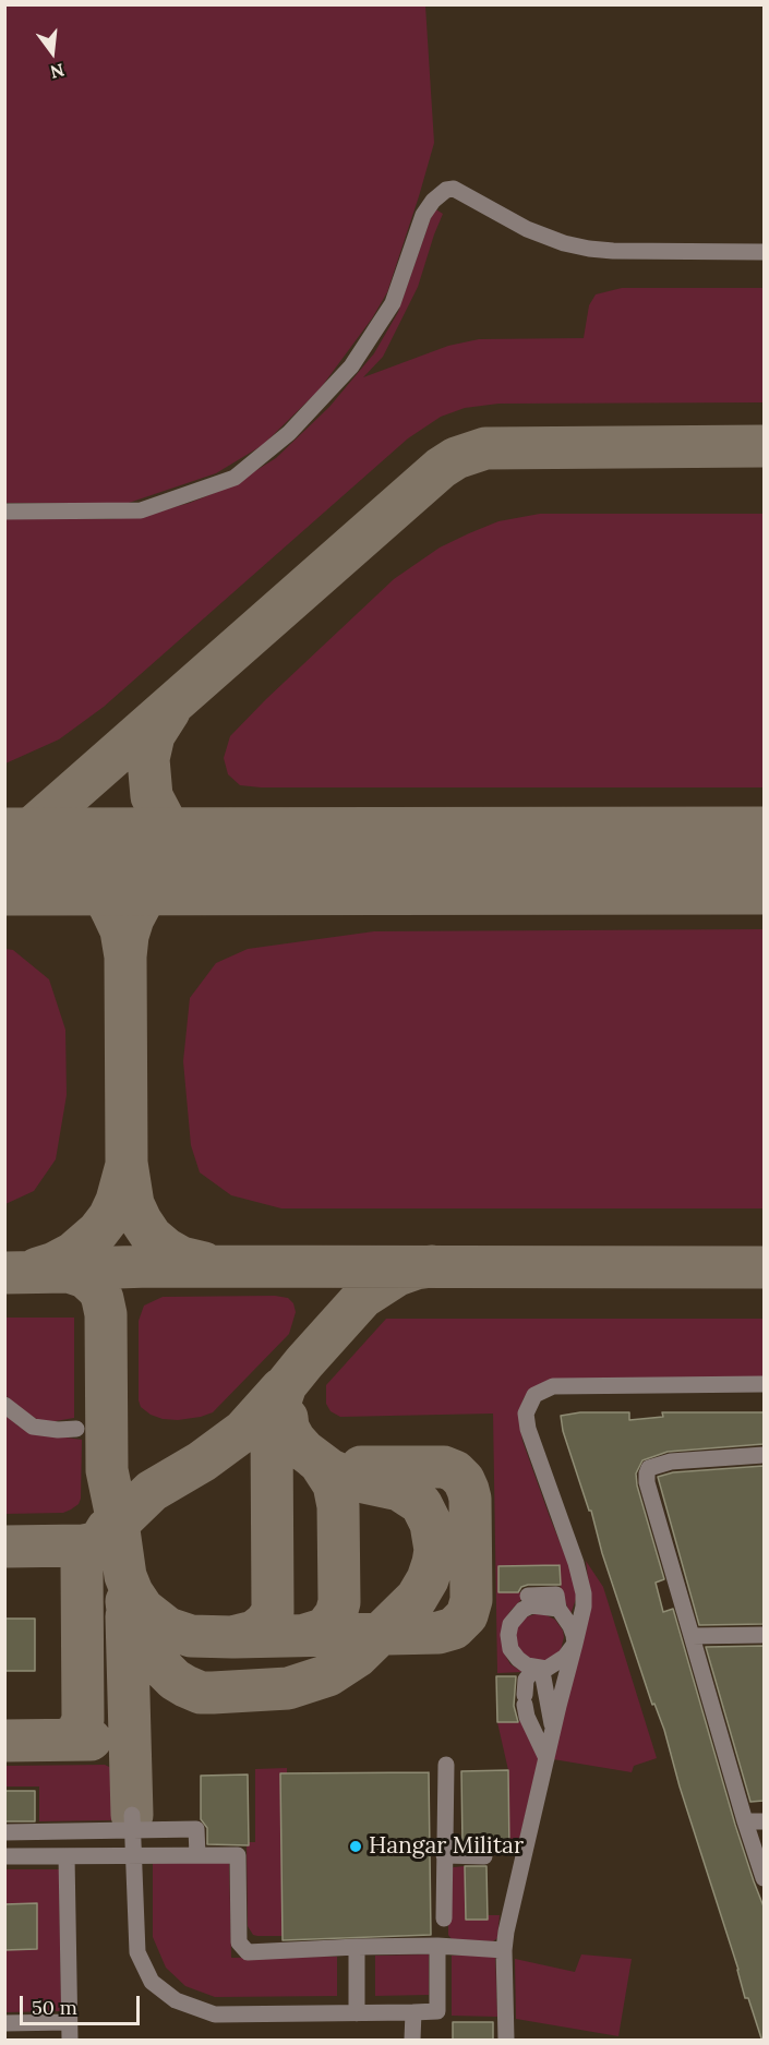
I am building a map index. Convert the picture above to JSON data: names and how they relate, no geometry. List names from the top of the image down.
{
  "places": ["Hangar Militar"],
  "scale_bar": "50 m",
  "north": "bottom"
}
